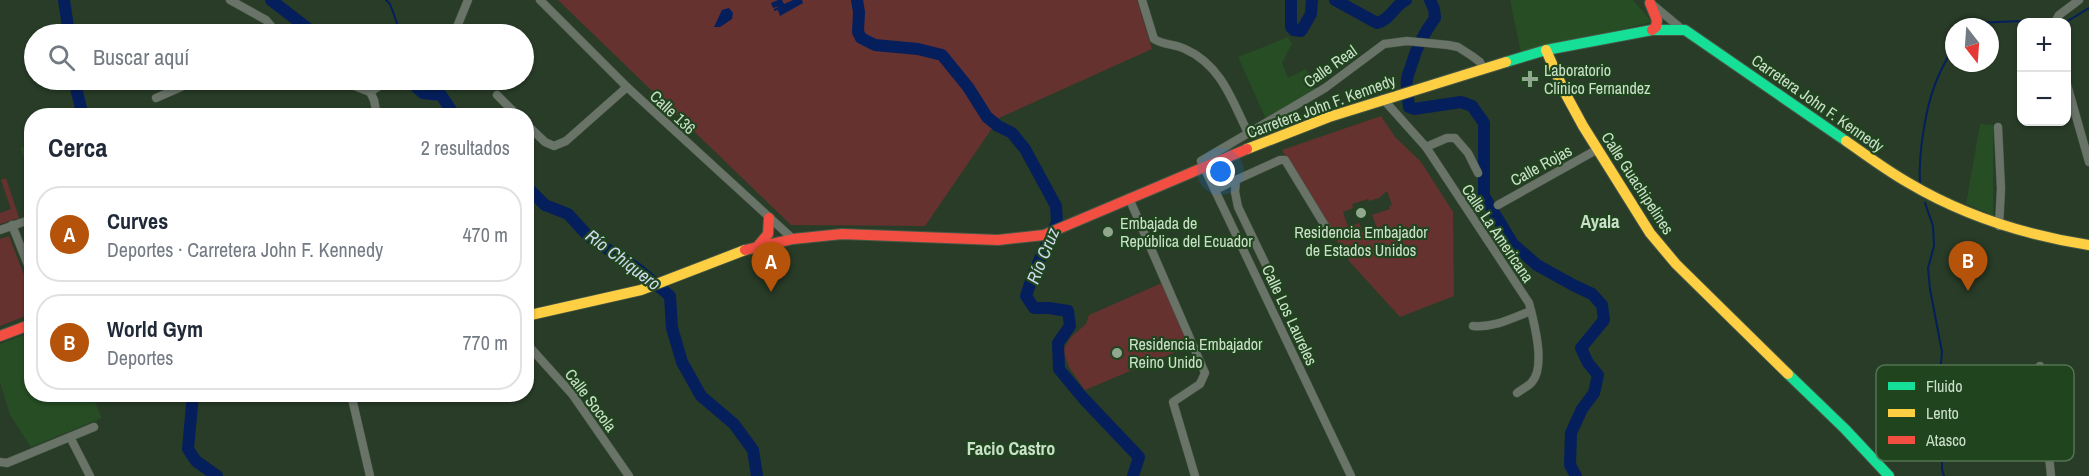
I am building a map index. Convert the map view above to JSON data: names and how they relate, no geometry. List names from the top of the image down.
{
  "streets": {
    "main road": ["Carretera John F. Kennedy", "Calle Guachipelines"],
    "street": [
      "Calle Real",
      "Calle 136",
      "Calle Rojas",
      "Calle La Americana",
      "Calle Los Laureles",
      "Calle Socola"
    ]
  },
  "crossings": [
    ["Calle Real", "Carretera John F. Kennedy"],
    ["Calle Real", "Calle Los Laureles"],
    ["Carretera John F. Kennedy", "Calle 136"],
    ["Carretera John F. Kennedy", "Calle Guachipelines"],
    ["Carretera John F. Kennedy", "Calle La Americana"],
    ["Carretera John F. Kennedy", "Calle Los Laureles"],
    ["Calle Rojas", "Calle Guachipelines"]
  ],
  "districts": ["Ayala", "Facio Castro"],
  "water": ["Río Cruz", "Río Chiquero"],
  "places": {
    "health": ["Laboratorio Clínico Fernandez"],
    "other": ["Residencia Embajador de Estados Unidos", "Embajada de República del Ecuador", "Residencia Embajador Reino Unido"]
  },
  "legend": ["Fluido", "Lento", "Atasco"],
  "north": "bottom",
  "page": {
    "map_buttons": ["+", "−"],
    "search": "Buscar aquí",
    "heading": ["Cerca", "2 resultados"],
    "list": [
      {
        "mark": "A",
        "name": "Curves",
        "note": "Deportes · Carretera John F. Kennedy",
        "value": "470 m"
      },
      {
        "mark": "B",
        "name": "World Gym",
        "note": "Deportes",
        "value": "770 m"
      }
    ],
    "pins": ["B", "A"]
  }
}
